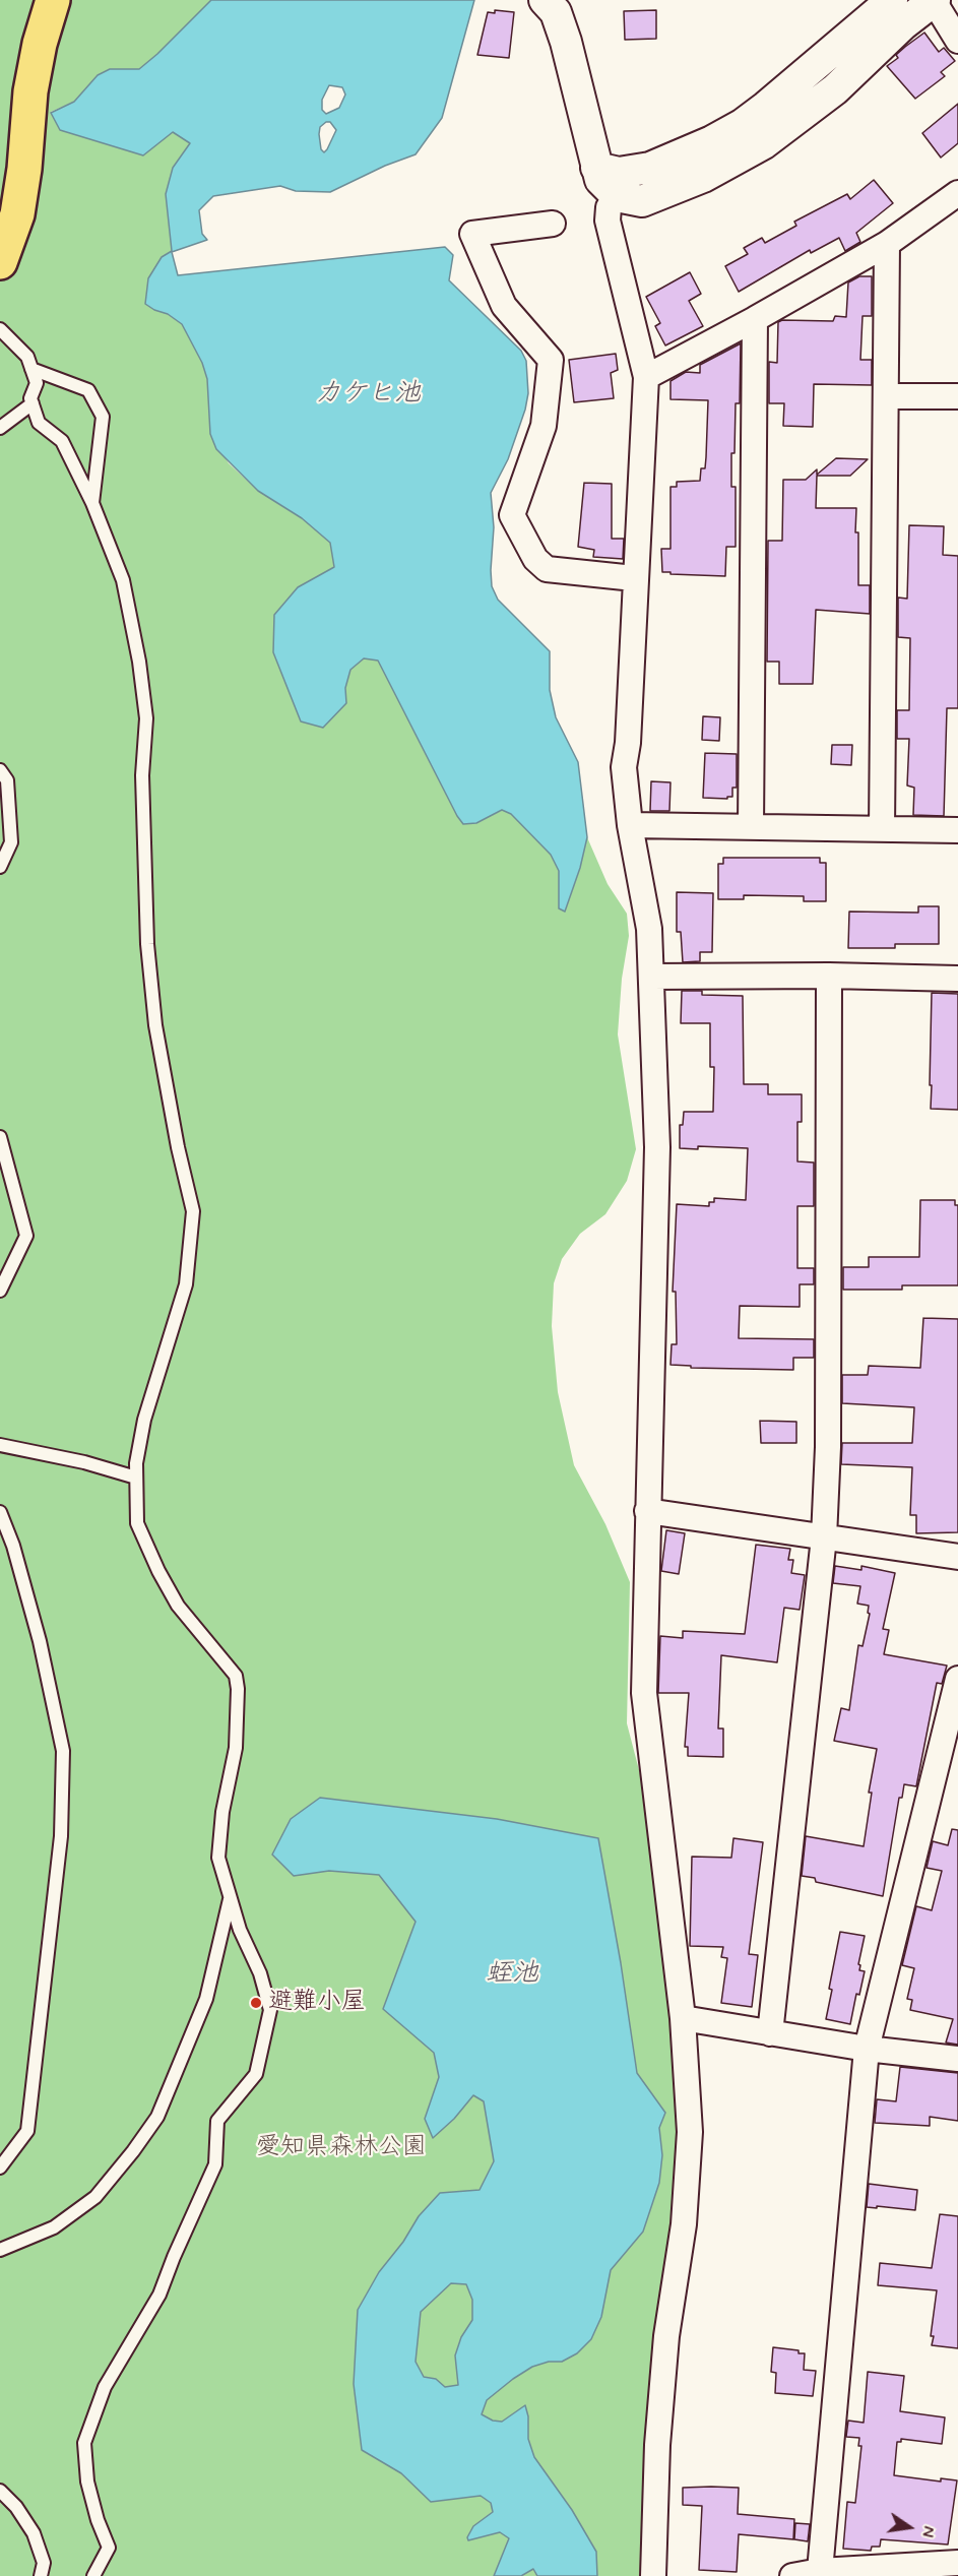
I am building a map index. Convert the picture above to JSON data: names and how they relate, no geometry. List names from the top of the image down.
{
  "water": ["カケヒ池", "蛭池"],
  "parks": ["愛知県森林公園"],
  "places": ["避難小屋"],
  "north": "right"
}
